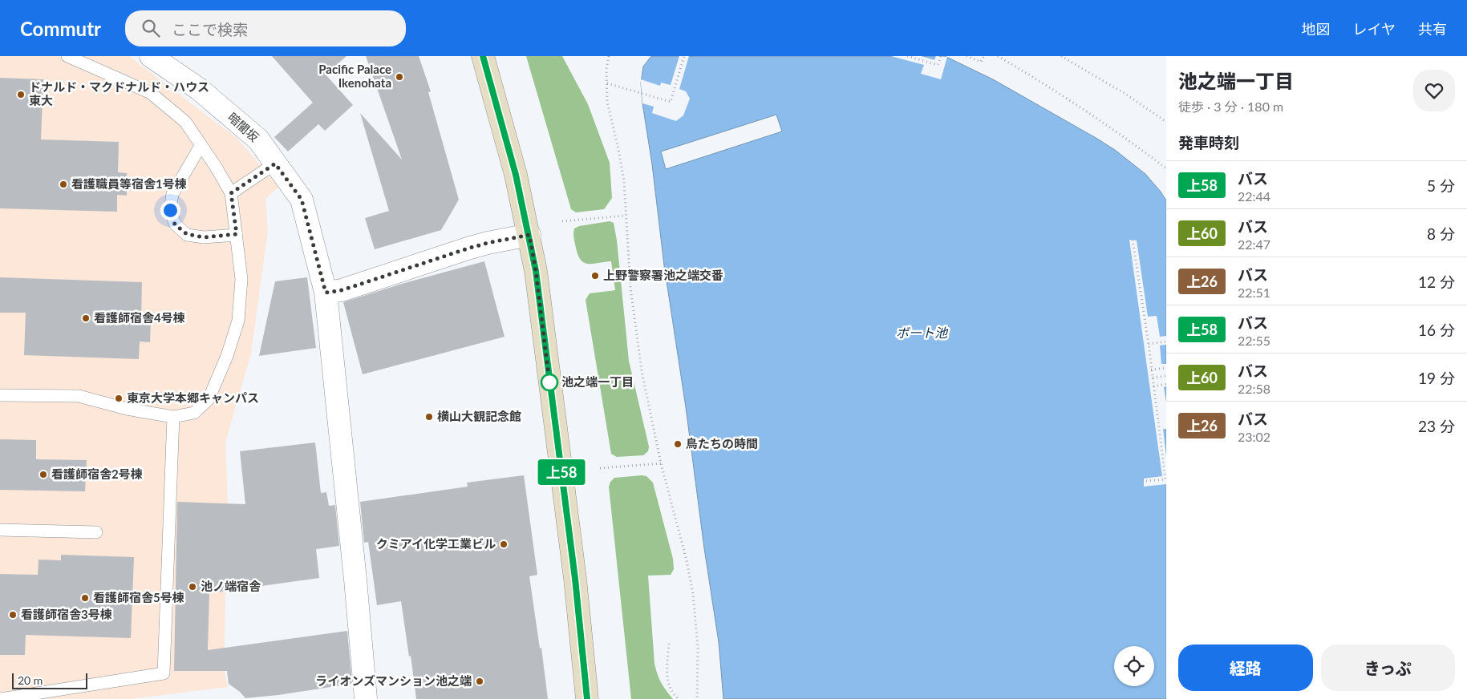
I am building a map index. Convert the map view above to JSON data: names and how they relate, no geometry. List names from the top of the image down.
{
  "streets": {
    "street": ["暗闇坂"]
  },
  "water": ["ボート池"],
  "places": [
    "Pacific Palace Ikenohata",
    "ドナルド・マクドナルド・ハウス 東大",
    "看護職員等宿舎1号棟",
    "上野警察署池之端交番",
    "看護師宿舎4号棟",
    "池之端一丁目",
    "東京大学本郷キャンパス",
    "横山大観記念館",
    "鳥たちの時間",
    "看護師宿舎2号棟",
    "クミアイ化学工業ビル",
    "池ノ端宿舎",
    "看護師宿舎5号棟",
    "看護師宿舎3号棟",
    "ライオンズマンション池之端"
  ],
  "lines": ["bus line 上58"],
  "scale_bar": "20 m",
  "page": {
    "header": "Commutr",
    "search": "ここで検索",
    "nav": ["地図", "レイヤ", "共有"],
    "on_map": "上58",
    "heading": [
      ["池之端一丁目", "徒歩 · 3 分 · 180 m"],
      "発車時刻"
    ],
    "list": [
      {
        "mark": "上58",
        "name": "バス",
        "note": "22:44",
        "value": "5 分"
      },
      {
        "mark": "上60",
        "name": "バス",
        "note": "22:47",
        "value": "8 分"
      },
      {
        "mark": "上26",
        "name": "バス",
        "note": "22:51",
        "value": "12 分"
      },
      {
        "mark": "上58",
        "name": "バス",
        "note": "22:55",
        "value": "16 分"
      },
      {
        "mark": "上60",
        "name": "バス",
        "note": "22:58",
        "value": "19 分"
      },
      {
        "mark": "上26",
        "name": "バス",
        "note": "23:02",
        "value": "23 分"
      }
    ],
    "buttons": ["経路", "きっぷ"],
    "scale": "20 m"
  }
}
